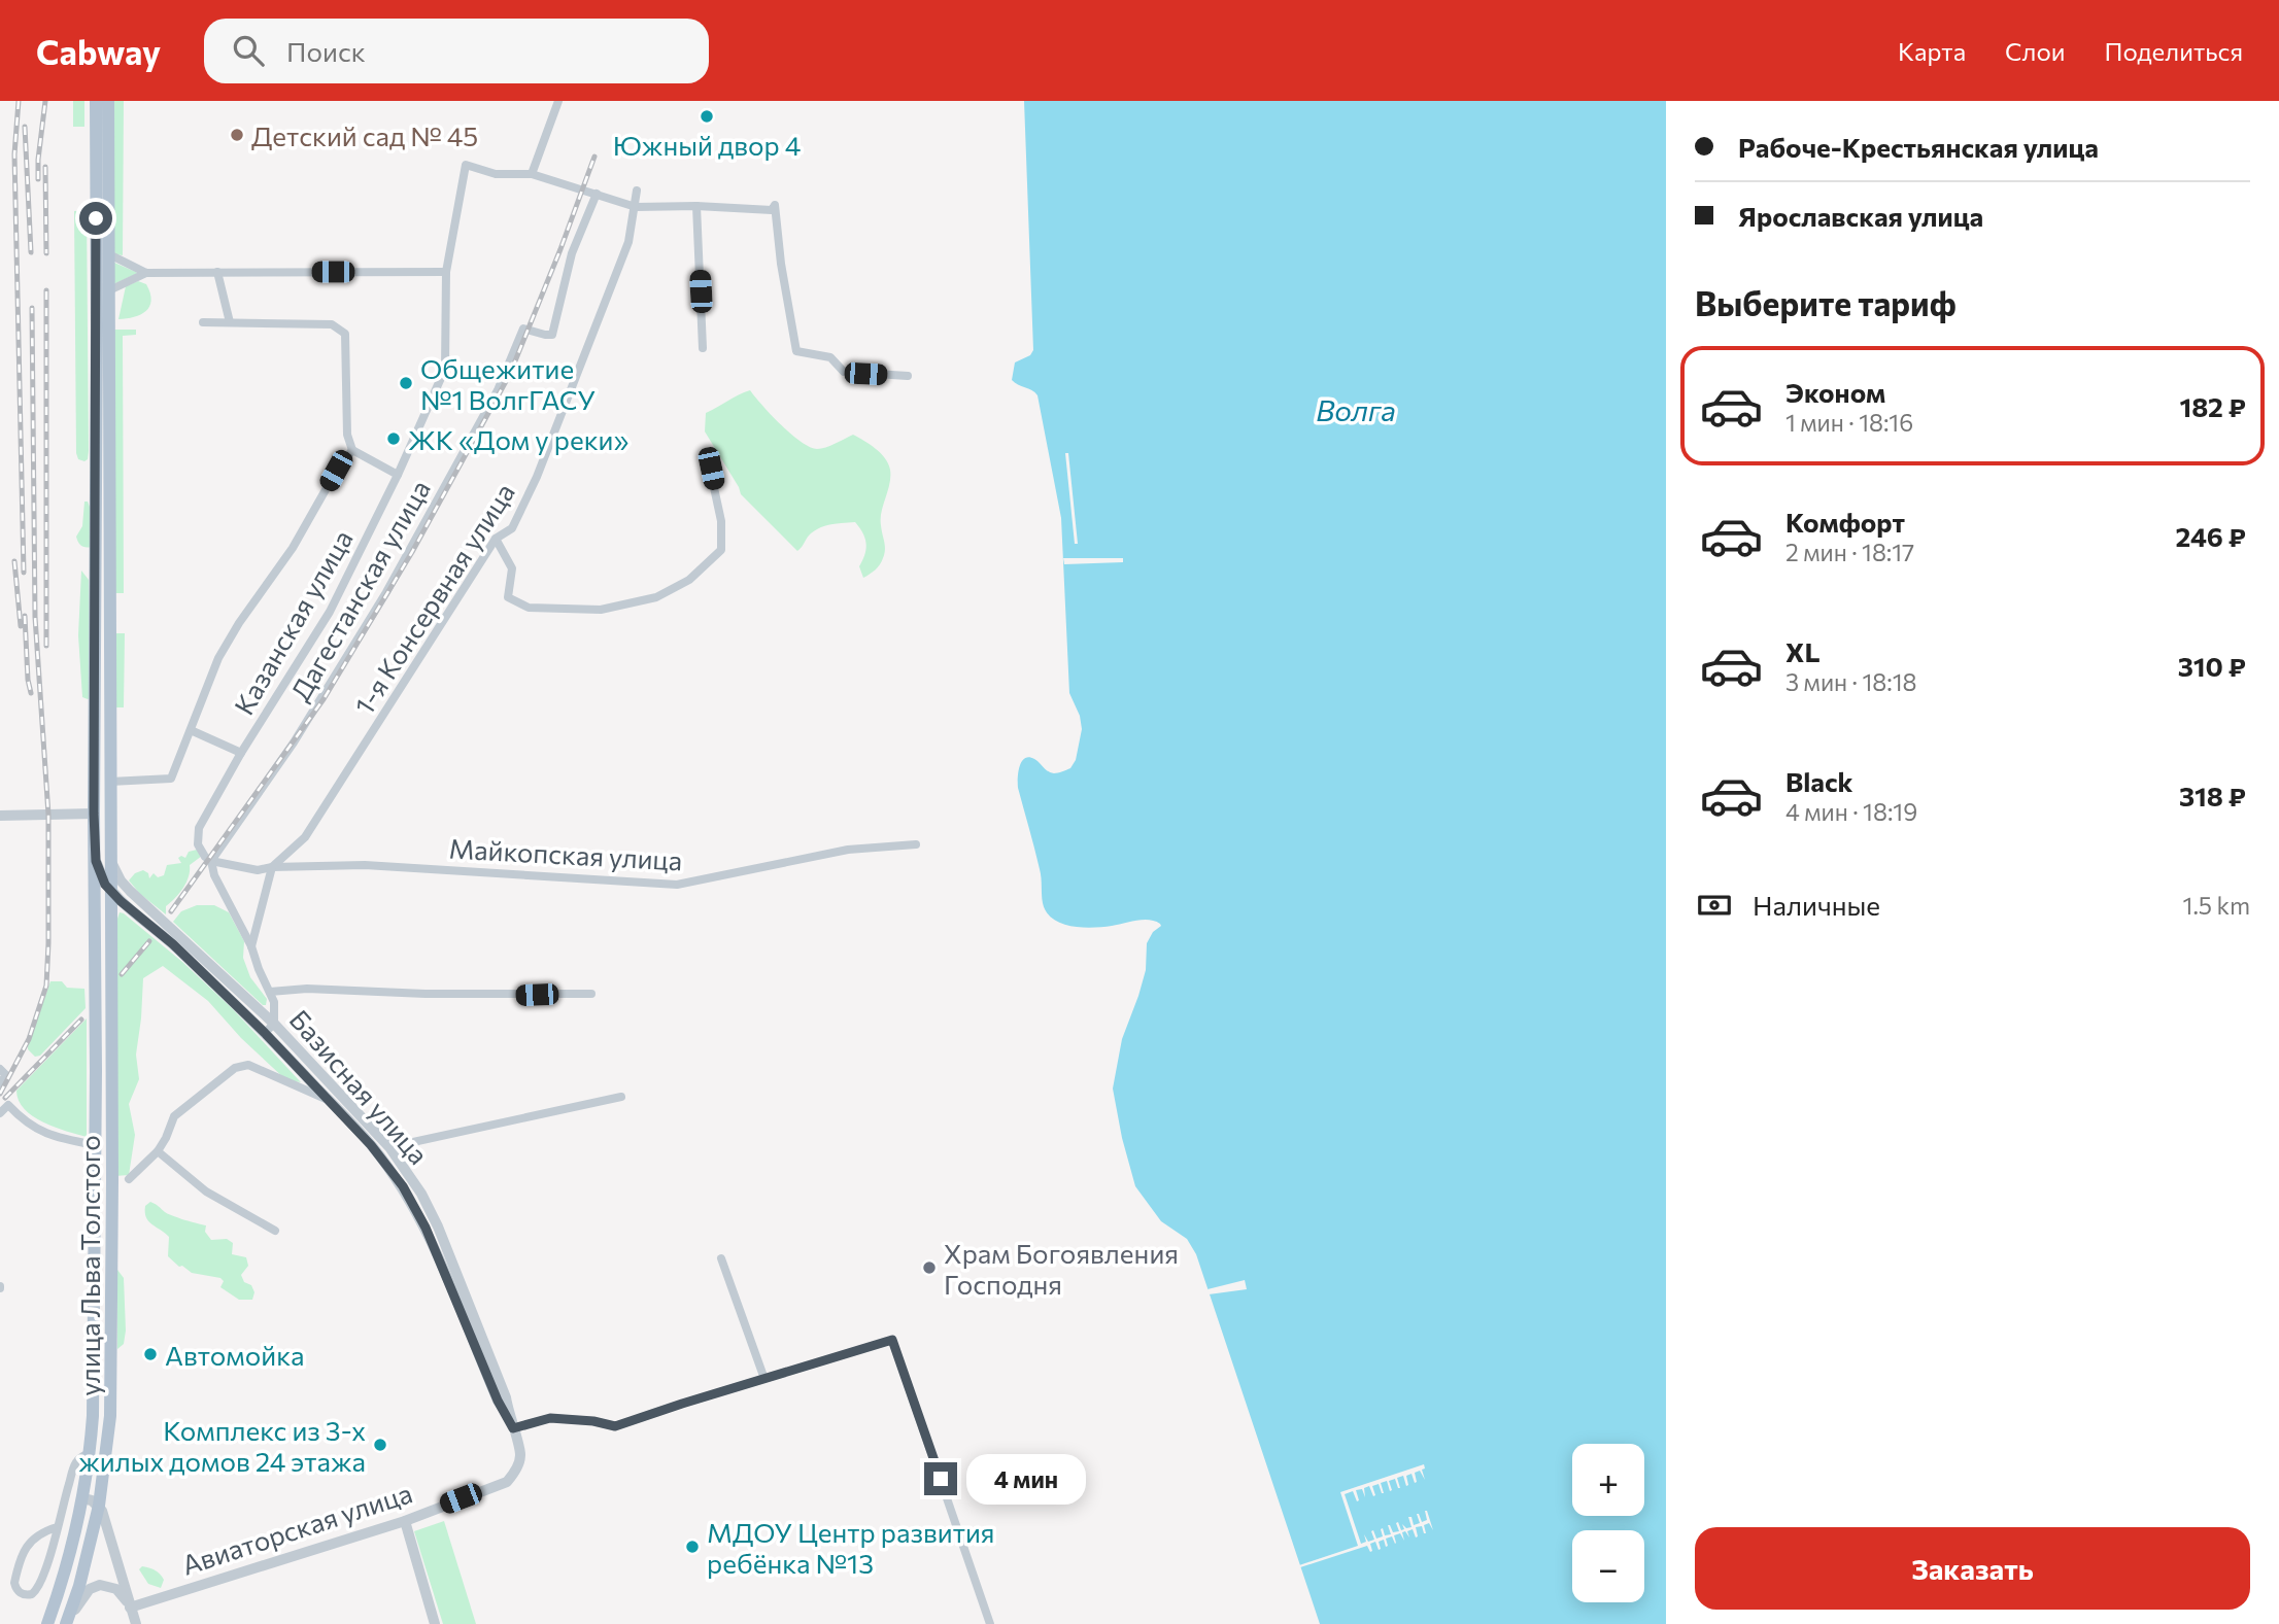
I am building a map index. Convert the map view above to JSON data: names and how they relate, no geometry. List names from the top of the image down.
{
  "streets": {
    "main road": ["улица Льва Толстого"],
    "street": [
      "Дагестанская улица",
      "1-я Консервная улица",
      "Казанская улица",
      "Майкопская улица",
      "Базисная улица",
      "Авиаторская улица"
    ]
  },
  "crossings": [
    ["Дагестанская улица", "Казанская улица"],
    ["Дагестанская улица", "Майкопская улица"],
    ["1-я Консервная улица", "Майкопская улица"],
    ["Казанская улица", "Майкопская улица"],
    ["Казанская улица", "Базисная улица"],
    ["Базисная улица", "Авиаторская улица"]
  ],
  "water": ["Волга"],
  "places": [
    "Южный двор 4",
    "Детский сад № 45",
    "Общежитие №1 ВолгГАСУ",
    "ЖК «Дом у реки»",
    "Храм Богоявления Господня",
    "Автомойка",
    "Комплекс из 3-х жилых домов 24 этажа",
    "МДОУ Центр развития ребёнка №13"
  ],
  "page": {
    "header": "Cabway",
    "search": "Поиск",
    "nav": ["Карта", "Слои", "Поделиться"],
    "banner": ["Рабоче-Крестьянская улица", "Ярославская улица"],
    "heading": "Выберите тариф",
    "list": [
      {
        "name": "Эконом",
        "note": "1 мин · 18:16",
        "value": "182 ₽"
      },
      {
        "name": "Комфорт",
        "note": "2 мин · 18:17",
        "value": "246 ₽"
      },
      {
        "name": "XL",
        "note": "3 мин · 18:18",
        "value": "310 ₽"
      },
      {
        "name": "Black",
        "note": "4 мин · 18:19",
        "value": "318 ₽"
      }
    ],
    "pay": ["Наличные", "1.5 km"],
    "map_buttons": ["+", "−"],
    "bubble": "4 мин",
    "buttons": "Заказать"
  }
}
